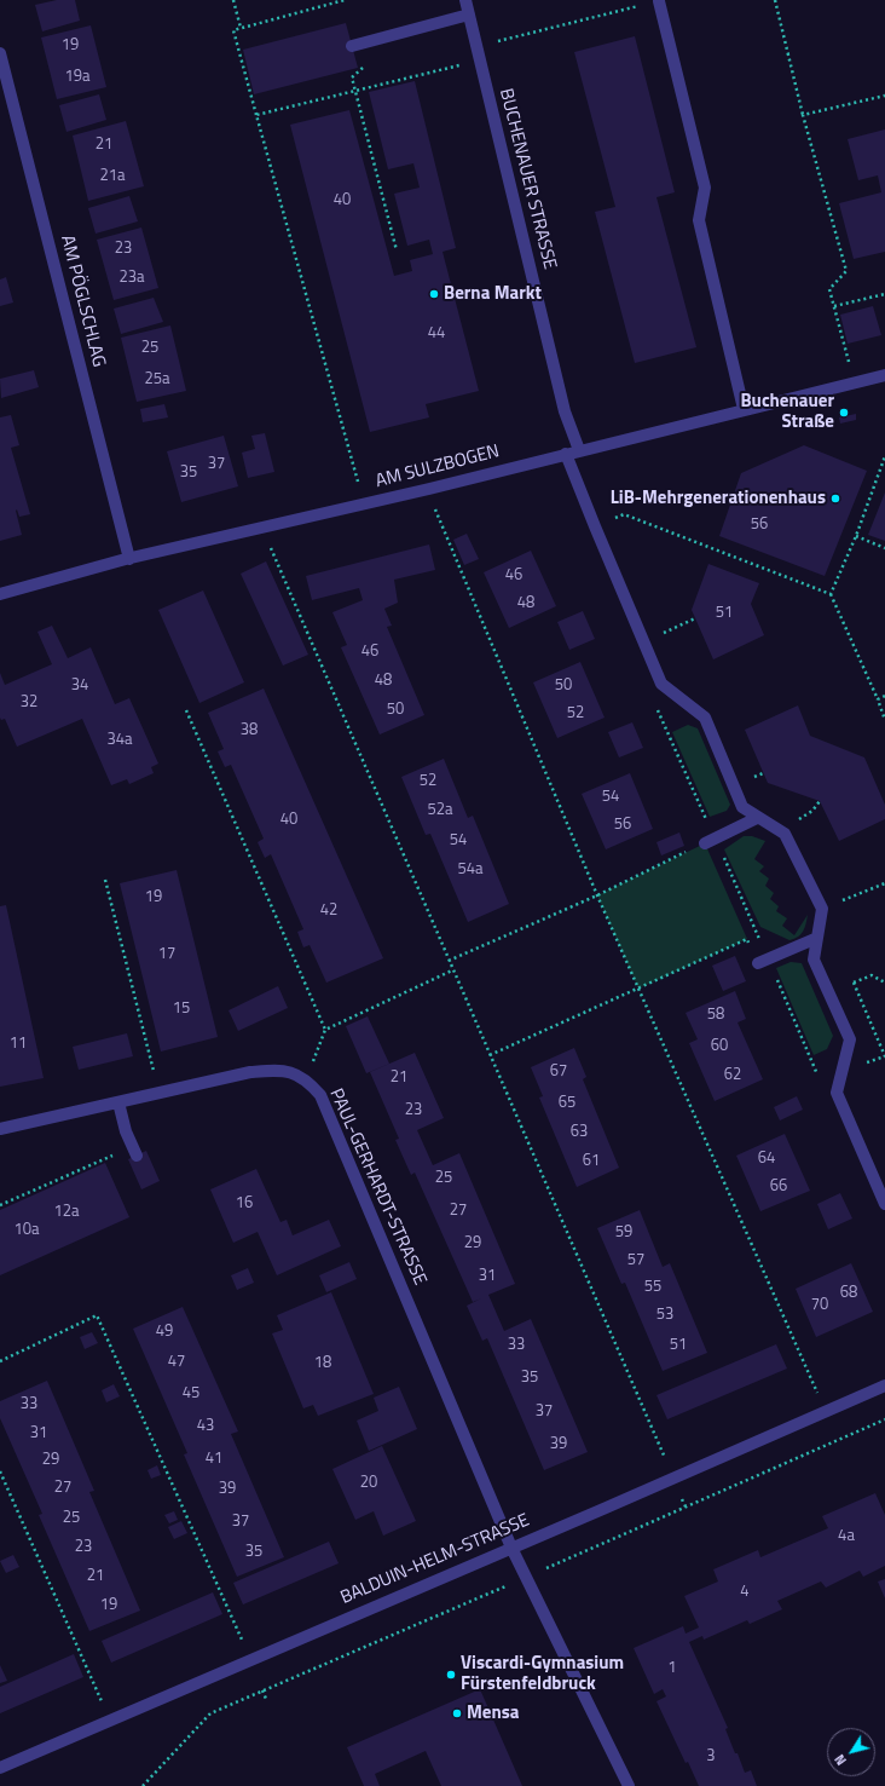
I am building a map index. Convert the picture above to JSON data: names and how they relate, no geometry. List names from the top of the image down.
{
  "streets": {
    "street": [
      "BUCHENAUER STRASSE",
      "AM PÖGLSCHLAG",
      "AM SULZBOGEN",
      "PAUL-GERHARDT-STRASSE",
      "BALDUIN-HELM-STRASSE"
    ]
  },
  "crossings": [
    ["BUCHENAUER STRASSE", "AM SULZBOGEN"],
    ["AM PÖGLSCHLAG", "AM SULZBOGEN"],
    ["PAUL-GERHARDT-STRASSE", "BALDUIN-HELM-STRASSE"]
  ],
  "places": [
    "Berna Markt",
    "Buchenauer Straße",
    "LiB-Mehrgenerationenhaus",
    "Viscardi-Gymnasium Fürstenfeldbruck",
    "Mensa"
  ],
  "house_numbers": [
    "19",
    "19a",
    "21",
    "21a",
    "40",
    "23",
    "23a",
    "44",
    "25",
    "25a",
    "37",
    "35",
    "56",
    "46",
    "48",
    "51",
    "46",
    "48",
    "34",
    "50",
    "32",
    "50",
    "52",
    "38",
    "34a",
    "52",
    "54",
    "52a",
    "40",
    "56",
    "54",
    "54a",
    "19",
    "42",
    "17",
    "15",
    "58",
    "11",
    "60",
    "67",
    "62",
    "21",
    "65",
    "23",
    "63",
    "64",
    "61",
    "25",
    "66",
    "16",
    "27",
    "12a",
    "10a",
    "59",
    "29",
    "57",
    "31",
    "55",
    "68",
    "70",
    "53",
    "49",
    "33",
    "51",
    "47",
    "18",
    "35",
    "45",
    "33",
    "37",
    "43",
    "31",
    "39",
    "41",
    "29",
    "20",
    "27",
    "39",
    "25",
    "37",
    "4a",
    "23",
    "35",
    "21",
    "4",
    "19",
    "1",
    "3"
  ],
  "north": "bottom left"
}
